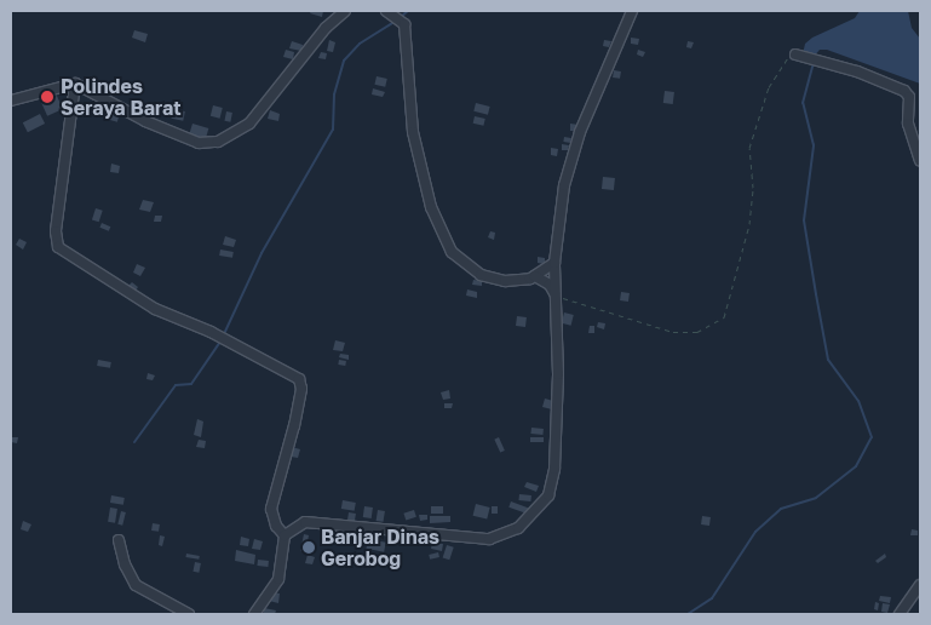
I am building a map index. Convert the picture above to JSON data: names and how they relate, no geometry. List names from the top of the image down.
{
  "places": ["Polindes Seraya Barat", "Banjar Dinas Gerobog"]
}
